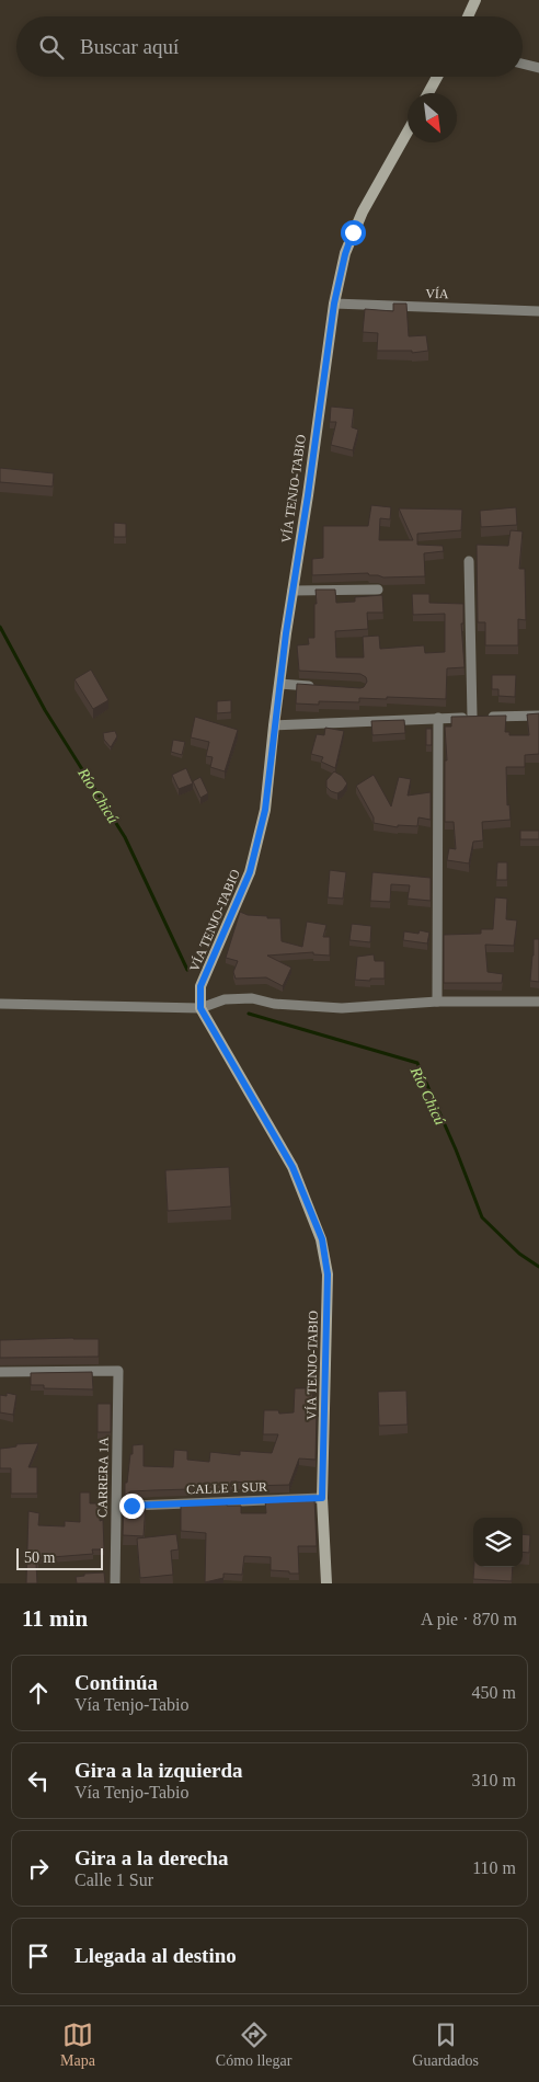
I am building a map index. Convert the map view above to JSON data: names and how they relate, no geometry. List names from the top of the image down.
{
  "streets": {
    "main road": ["VÍA TENJO-TABIO"],
    "street": ["VÍA", "CARRERA 1A", "CALLE 1 SUR"]
  },
  "crossings": [
    ["VÍA", "VÍA TENJO-TABIO"],
    ["VÍA TENJO-TABIO", "CALLE 1 SUR"]
  ],
  "water": ["Río Chicú"],
  "scale_bar": "50 m",
  "north": "bottom right",
  "page": {
    "search": "Buscar aquí",
    "scale": "50 m",
    "heading": ["11 min", "A pie · 870 m"],
    "list": [
      ["Continúa", "Vía Tenjo-Tabio", "450 m"],
      ["Gira a la izquierda", "Vía Tenjo-Tabio", "310 m"],
      ["Gira a la derecha", "Calle 1 Sur", "110 m"],
      "Llegada al destino"
    ],
    "nav": ["Mapa", "Cómo llegar", "Guardados"]
  }
}
